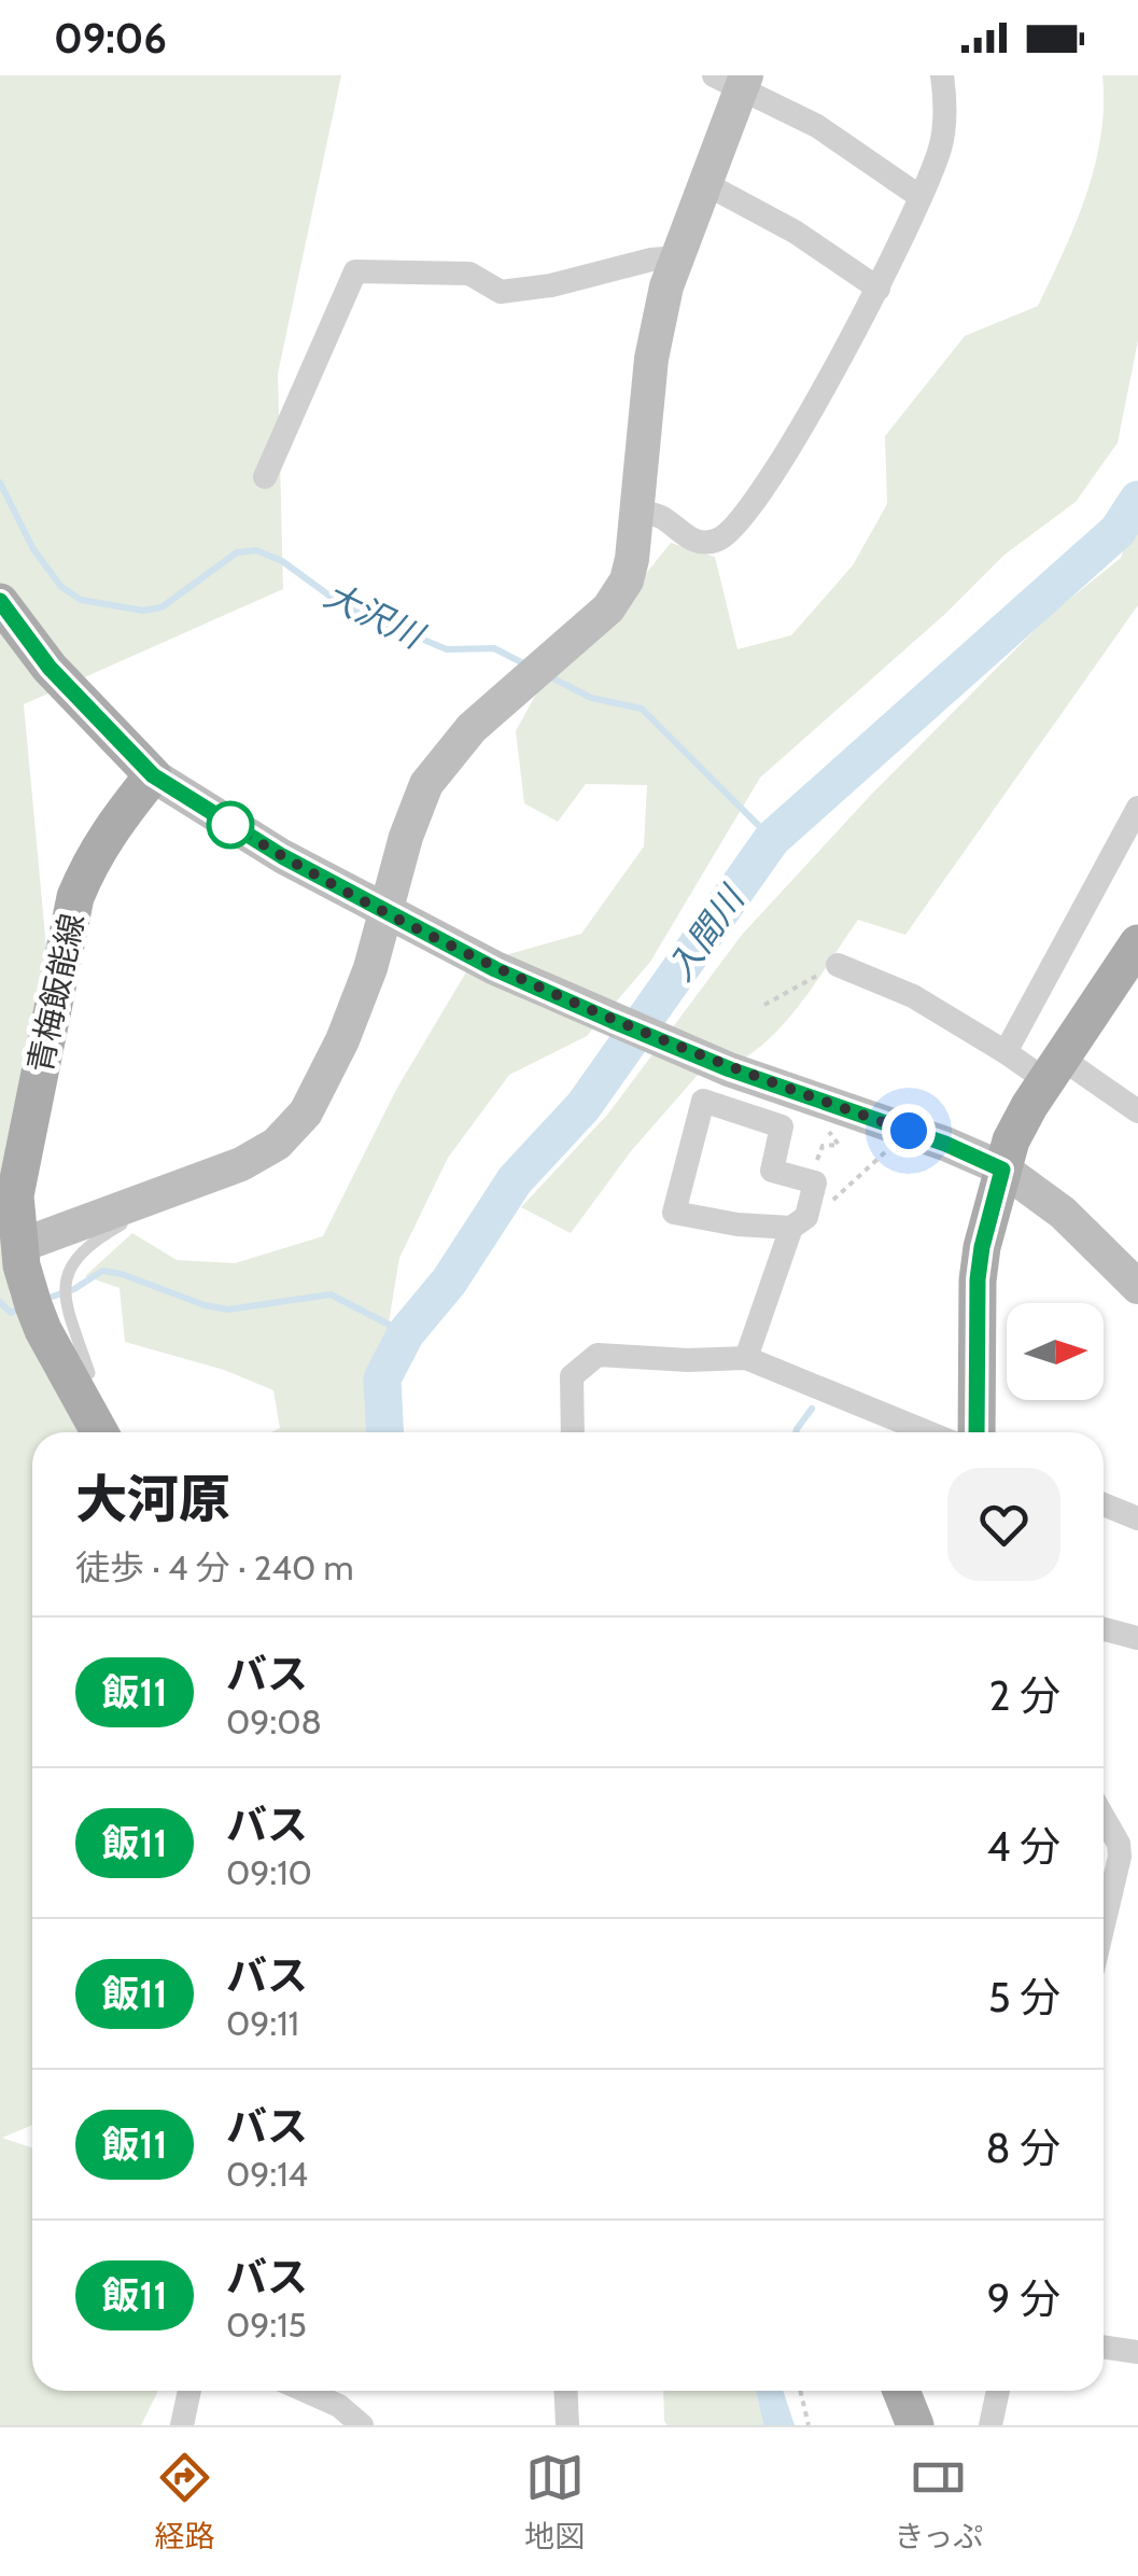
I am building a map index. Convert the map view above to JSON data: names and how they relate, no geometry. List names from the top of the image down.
{
  "streets": {
    "main road": ["青梅飯能線"]
  },
  "water": ["大沢川", "入間川"],
  "lines": ["bus line 飯11"],
  "north": "right",
  "page": {
    "status": "09:06",
    "heading": ["大河原", "徒歩 · 4 分 · 240 m"],
    "list": [
      {
        "mark": "飯11",
        "name": "バス",
        "note": "09:08",
        "value": "2 分"
      },
      {
        "mark": "飯11",
        "name": "バス",
        "note": "09:10",
        "value": "4 分"
      },
      {
        "mark": "飯11",
        "name": "バス",
        "note": "09:11",
        "value": "5 分"
      },
      {
        "mark": "飯11",
        "name": "バス",
        "note": "09:14",
        "value": "8 分"
      },
      {
        "mark": "飯11",
        "name": "バス",
        "note": "09:15",
        "value": "9 分"
      }
    ],
    "tabs": ["経路", "地図", "きっぷ"]
  }
}
